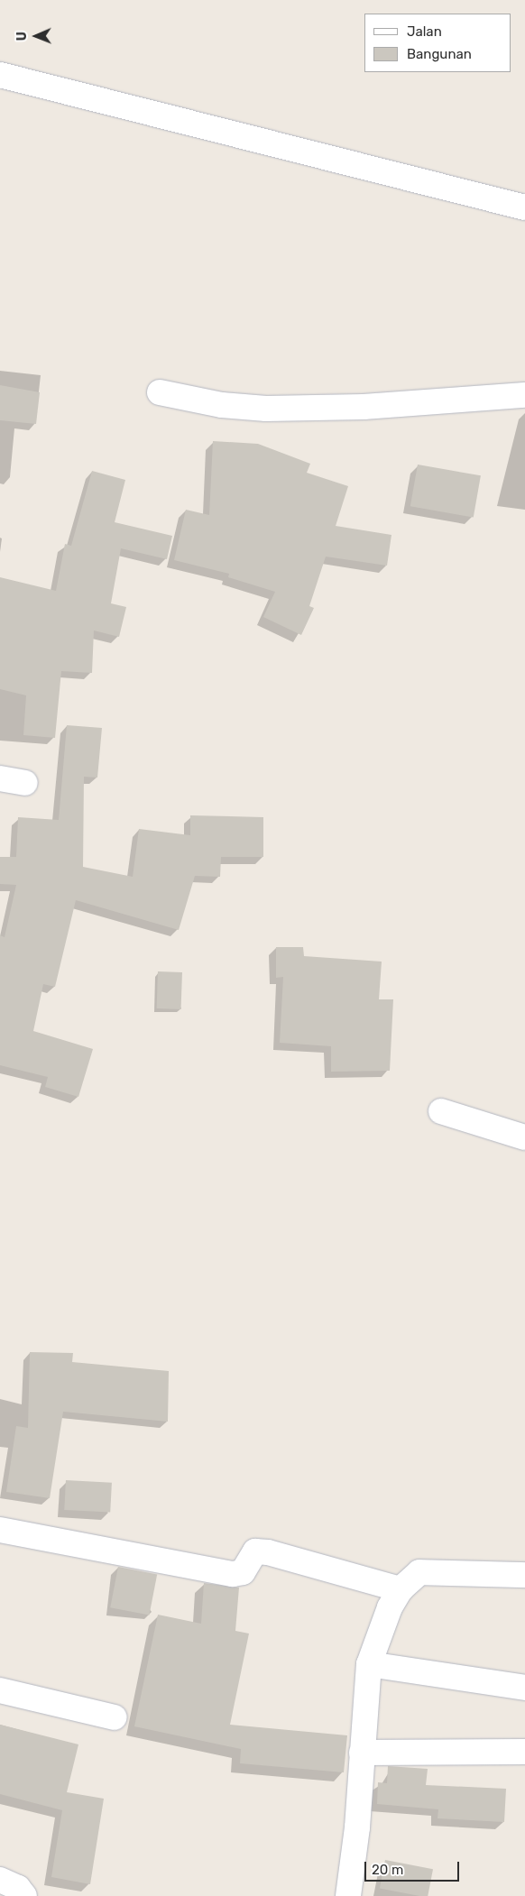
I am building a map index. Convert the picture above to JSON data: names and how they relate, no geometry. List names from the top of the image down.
{
  "legend": ["Jalan", "Bangunan"],
  "scale_bar": "20 m",
  "north": "left"
}
